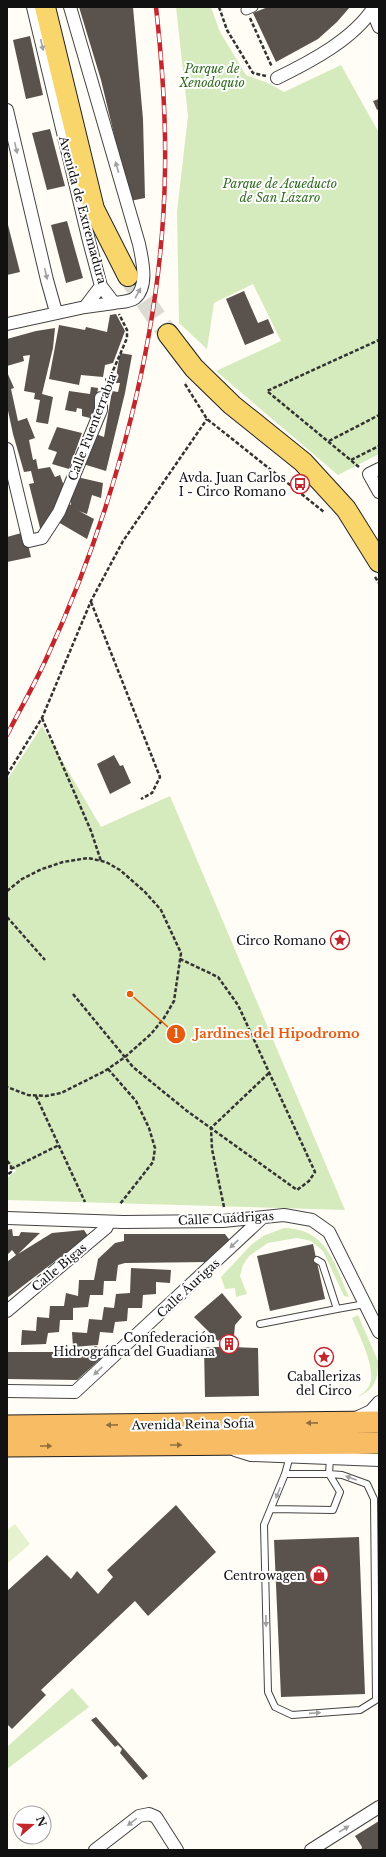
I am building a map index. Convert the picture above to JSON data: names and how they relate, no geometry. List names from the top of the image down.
{
  "streets": {
    "highway": ["Avenida Reina Sofía"],
    "main road": ["Avenida de Extremadura"],
    "street": [
      "Calle Fuenterrabía",
      "Calle Cuádrigas",
      "Calle Bigas",
      "Calle Áurigas"
    ]
  },
  "crossings": [
    ["Avenida de Extremadura", "Calle Fuenterrabía"],
    ["Calle Cuádrigas", "Calle Bigas"],
    ["Calle Cuádrigas", "Calle Áurigas"]
  ],
  "one_way": ["Calle Áurigas"],
  "parks": ["Parque de Xenodoquio", "Parque de Acueducto de San Lázaro"],
  "places": {
    "bus stop": ["Avda. Juan Carlos I - Circo Romano"],
    "place": ["Circo Romano", "Caballerizas del Circo"],
    "other": ["Jardines del Hipodromo"],
    "building": ["Confederación Hidrográfica del Guadiana"],
    "shop": ["Centrowagen"]
  },
  "north": "right"
}
